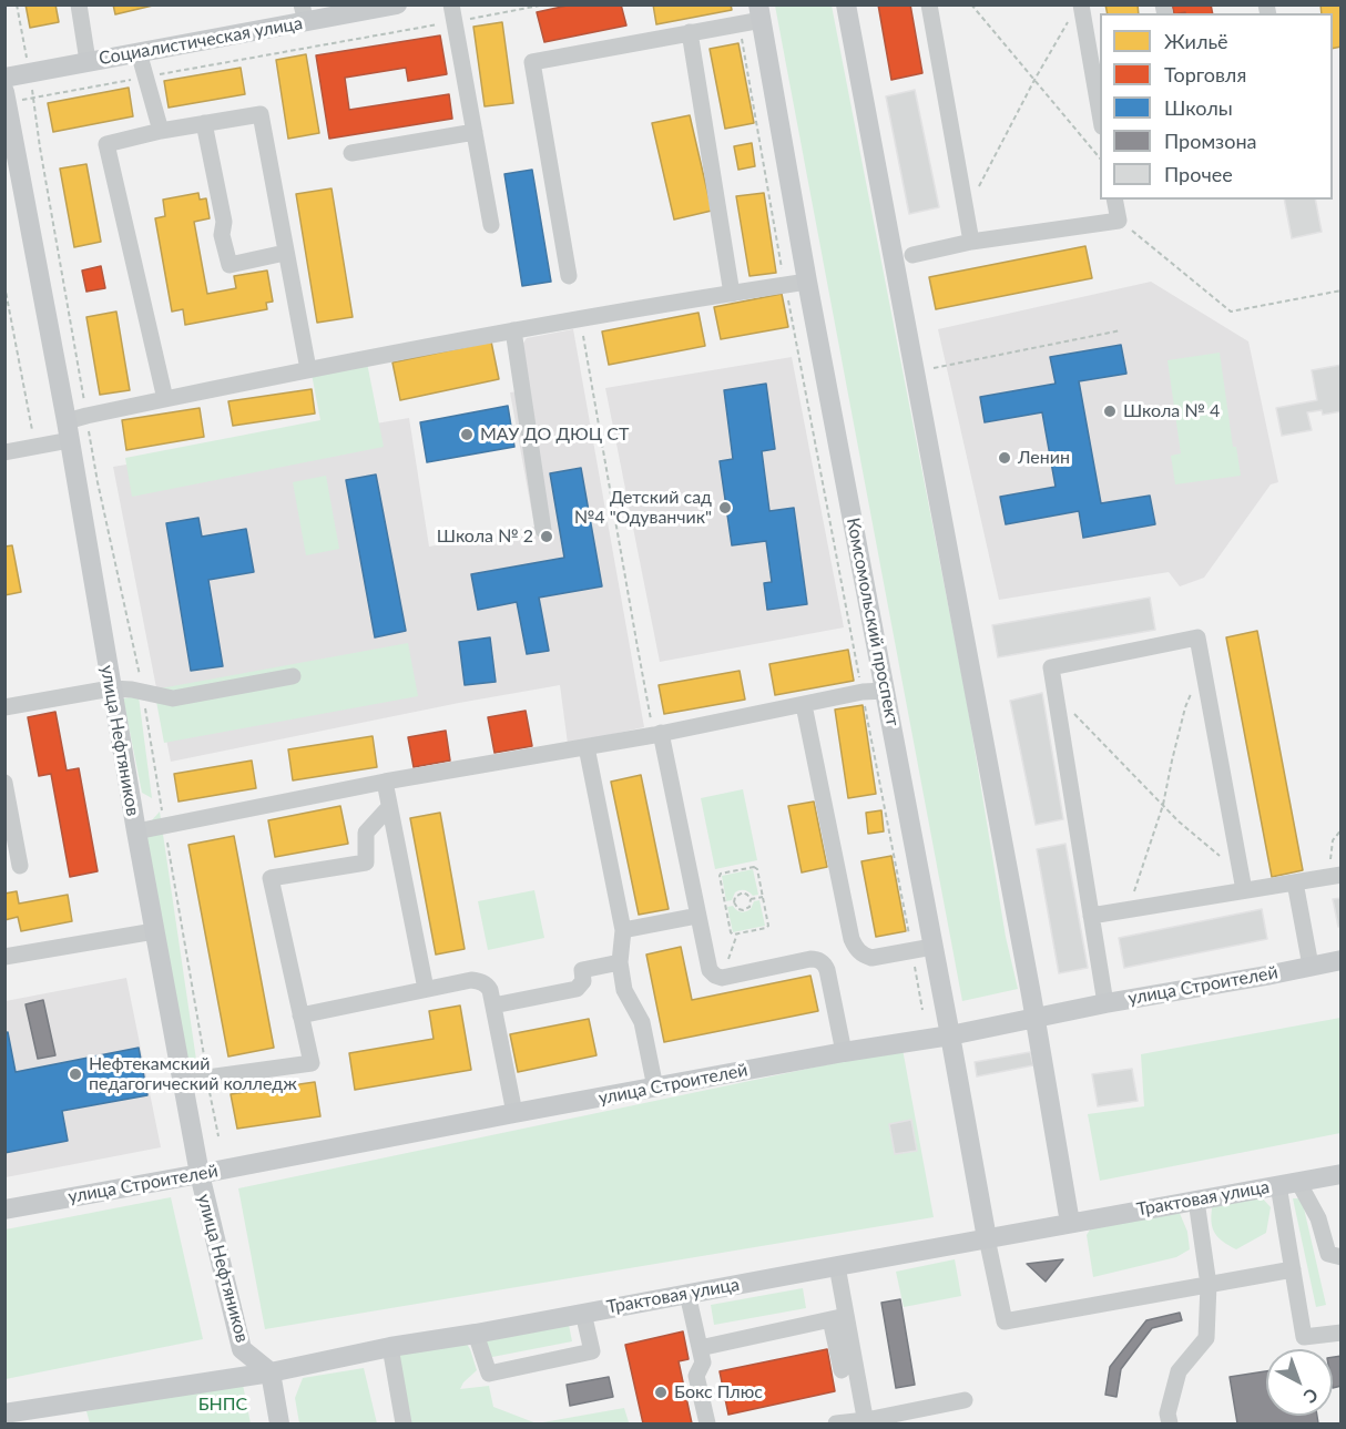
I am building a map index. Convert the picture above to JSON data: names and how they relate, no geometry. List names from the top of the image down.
{
  "streets": {
    "main road": [
      "Социалистическая улица",
      "Комсомольский проспект",
      "улица Нефтяников",
      "улица Строителей",
      "Трактовая улица"
    ]
  },
  "crossings": [
    ["Комсомольский проспект", "улица Строителей"],
    ["Комсомольский проспект", "Трактовая улица"],
    ["улица Нефтяников", "улица Строителей"],
    ["улица Нефтяников", "Трактовая улица"]
  ],
  "parks": ["БНПС"],
  "places": [
    "Школа № 4",
    "МАУ ДО ДЮЦ СТ",
    "Ленин",
    "Детский сад №4 \"Одуванчик\"",
    "Школа № 2",
    "Нефтекамский педагогический колледж",
    "Бокс Плюс"
  ],
  "legend": [
    "Жильё",
    "Торговля",
    "Школы",
    "Промзона",
    "Прочее"
  ],
  "north": "bottom right"
}
